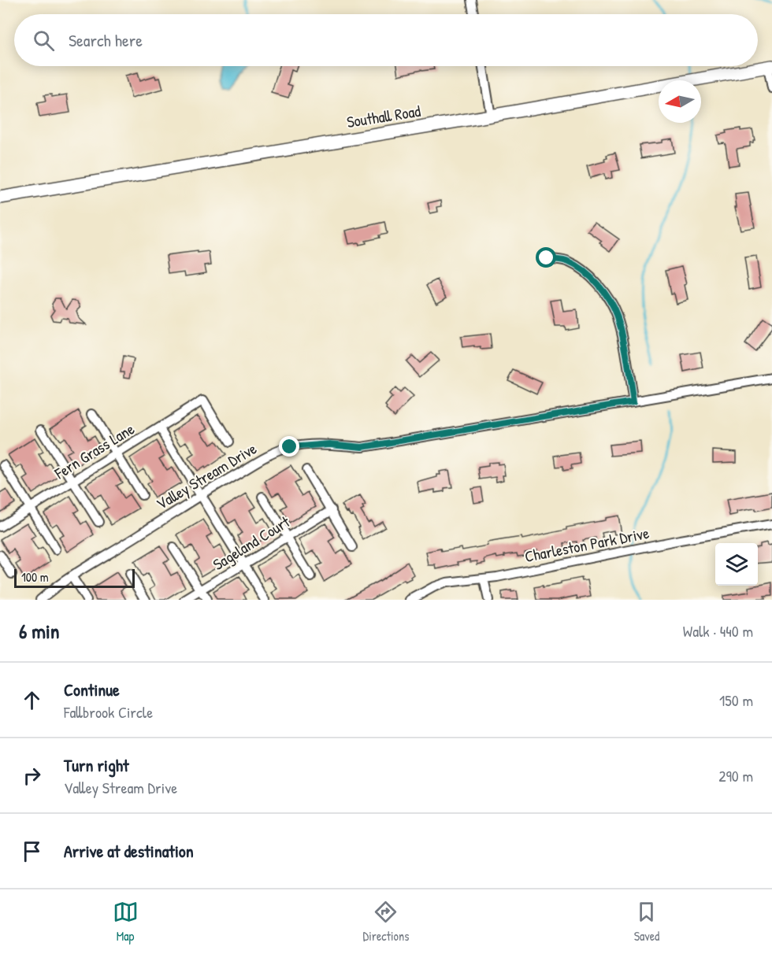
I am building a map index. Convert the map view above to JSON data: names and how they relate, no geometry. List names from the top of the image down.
{
  "streets": {
    "street": [
      "Southall Road",
      "Fern Grass Lane",
      "Valley Stream Drive",
      "Sageland Court",
      "Charleston Park Drive"
    ]
  },
  "scale_bar": "100 m",
  "north": "left",
  "page": {
    "search": "Search here",
    "scale": "100 m",
    "heading": ["6 min", "Walk · 440 m"],
    "list": [
      ["Continue", "Fallbrook Circle", "150 m"],
      ["Turn right", "Valley Stream Drive", "290 m"],
      "Arrive at destination"
    ],
    "nav": ["Map", "Directions", "Saved"]
  }
}
